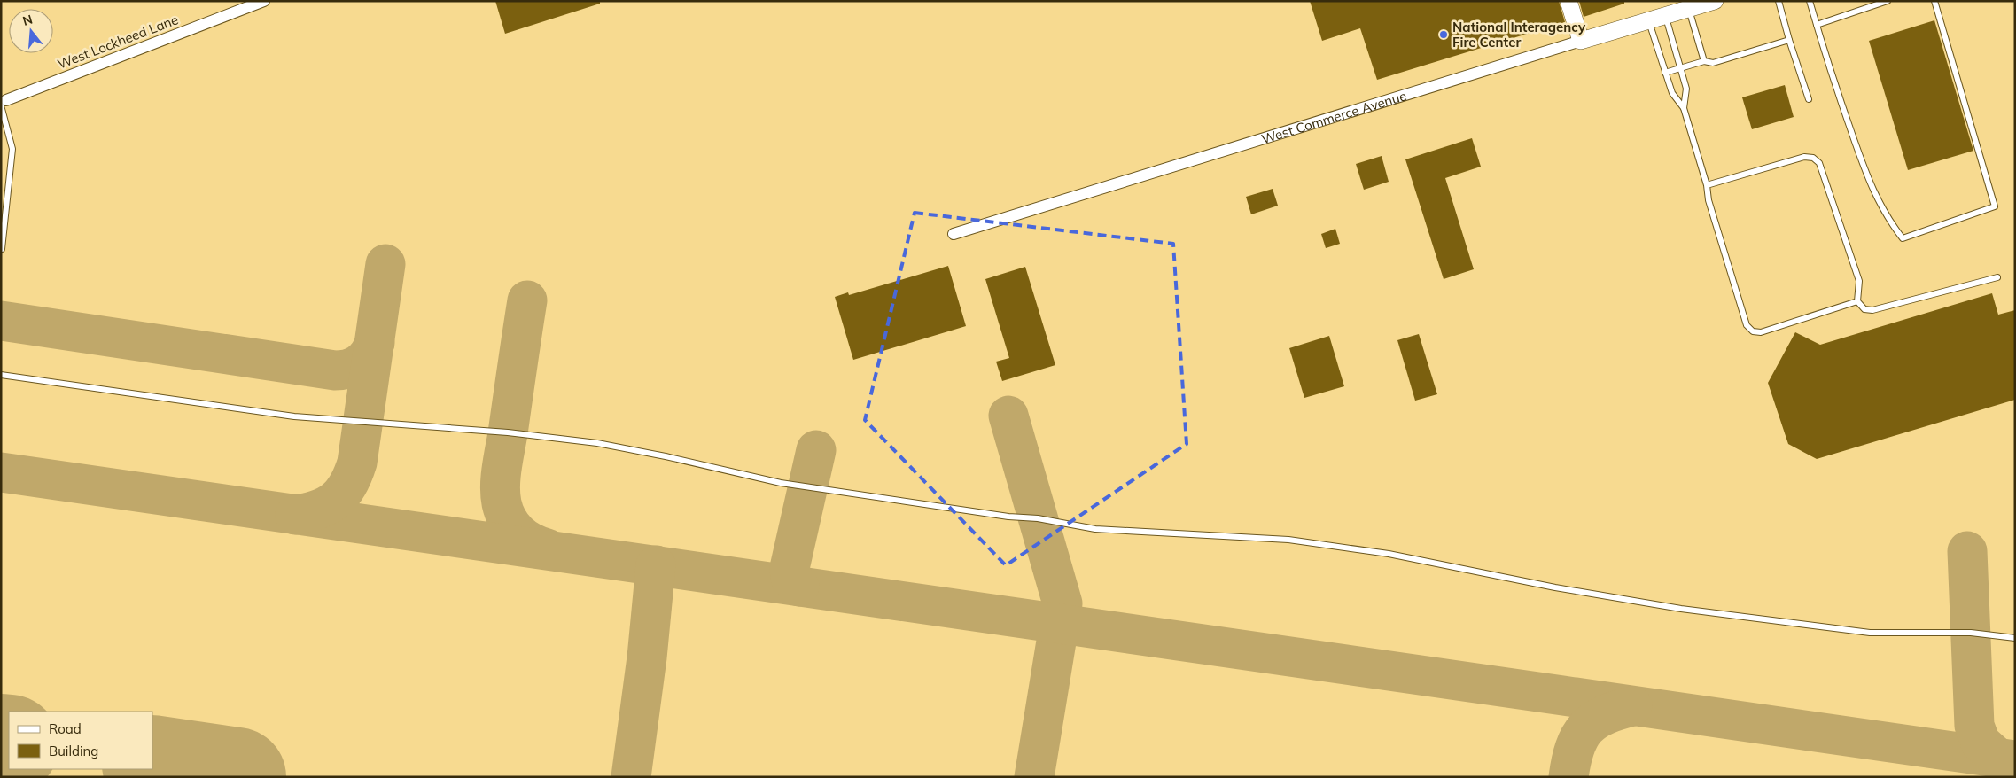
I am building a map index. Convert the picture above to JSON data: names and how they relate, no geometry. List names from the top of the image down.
{
  "streets": {
    "street": ["West Lockheed Lane", "West Commerce Avenue"]
  },
  "places": ["National Interagency Fire Center"],
  "legend": ["Road", "Building"],
  "north": "top"
}
